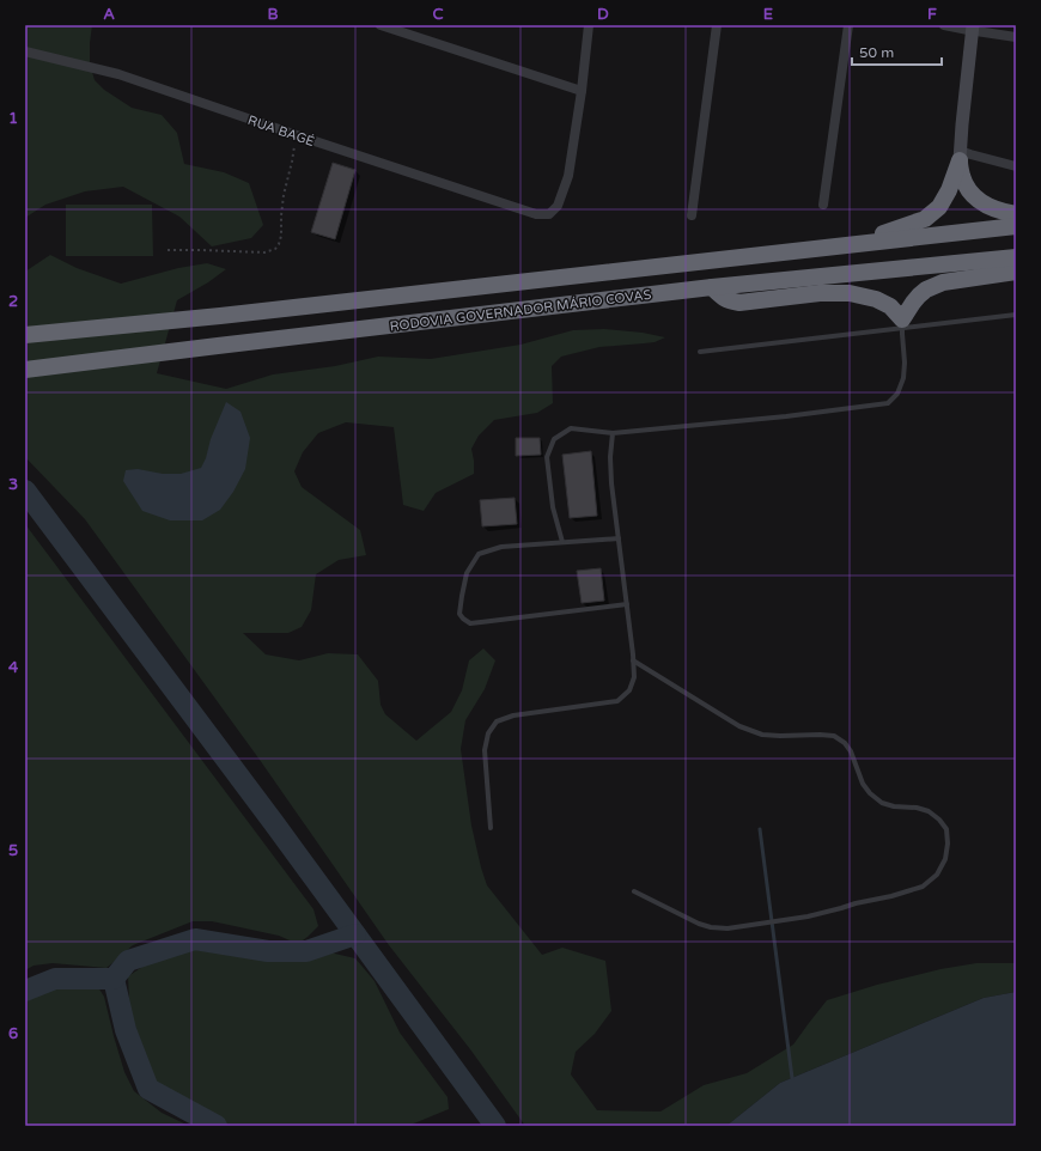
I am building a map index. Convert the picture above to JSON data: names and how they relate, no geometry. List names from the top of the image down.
{
  "streets": {
    "highway": ["RODOVIA GOVERNADOR MÁRIO COVAS"],
    "street": ["RUA BAGÉ"]
  },
  "scale_bar": "50 m",
  "grid": {
    "columns": [
      "A",
      "B",
      "C",
      "D",
      "E",
      "F"
    ],
    "rows": [
      "1",
      "2",
      "3",
      "4",
      "5",
      "6"
    ]
  }
}
